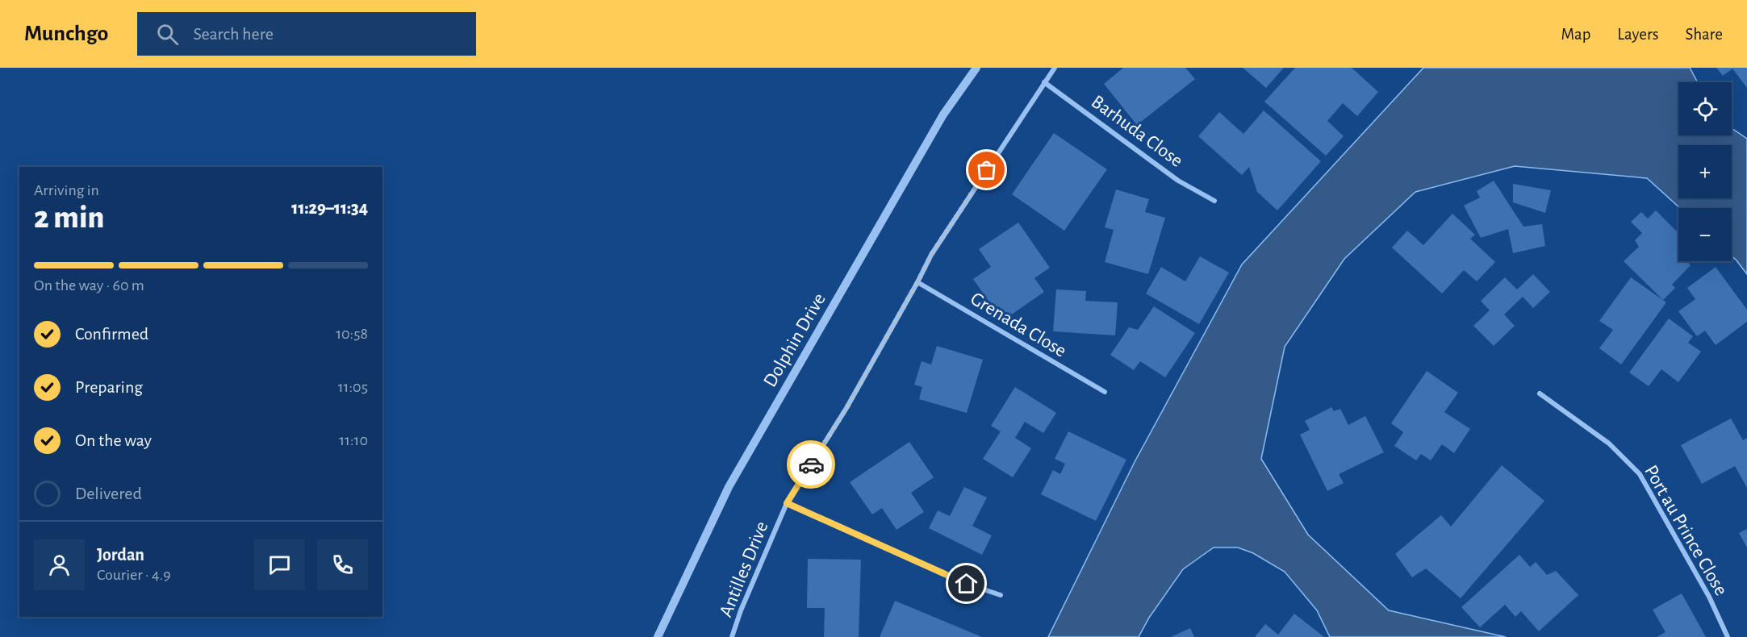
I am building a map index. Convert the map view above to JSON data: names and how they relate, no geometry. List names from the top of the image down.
{
  "streets": {
    "street": [
      "Barhuda Close",
      "Grenada Close",
      "Dolphin Drive",
      "Port au Prince Close",
      "Antilles Drive"
    ]
  },
  "crossings": [
    ["Barhuda Close", "Antilles Drive"],
    ["Grenada Close", "Antilles Drive"]
  ],
  "page": {
    "header": "Munchgo",
    "search": "Search here",
    "nav": ["Map", "Layers", "Share"],
    "map_buttons": ["+", "−"],
    "heading": ["2 min", "Arriving in", "11:29–11:34"],
    "panel": ["Jordan", "Courier · 4.9"],
    "bar": "On the way · 60 m",
    "list": [
      ["Confirmed", "10:58"],
      ["Preparing", "11:05"],
      ["On the way", "11:10"],
      "Delivered"
    ]
  }
}
